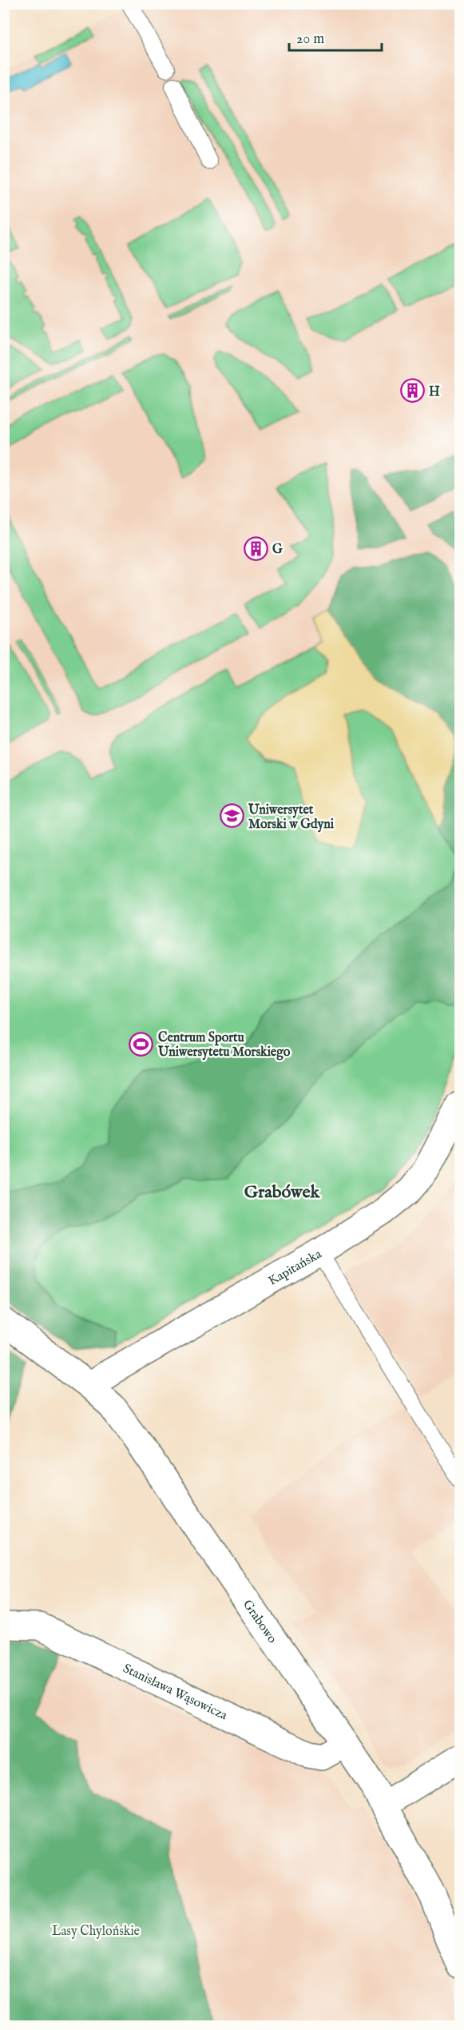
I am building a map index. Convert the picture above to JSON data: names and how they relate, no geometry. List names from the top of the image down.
{
  "streets": {
    "street": ["Kapitańska", "Grabowo", "Stanisława Wąsowicza"]
  },
  "crossings": [
    ["Kapitańska", "Grabowo"],
    ["Grabowo", "Stanisława Wąsowicza"]
  ],
  "districts": ["Grabówek"],
  "parks": ["Lasy Chylońskie"],
  "places": {
    "building": ["H", "G"],
    "school or university": ["Uniwersytet Morski w Gdyni"],
    "sports": ["Centrum Sportu Uniwersytetu Morskiego"]
  },
  "scale_bar": "20 m"
}
